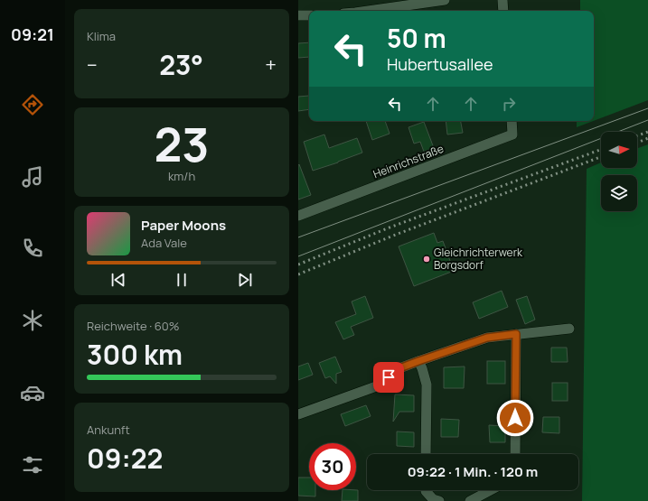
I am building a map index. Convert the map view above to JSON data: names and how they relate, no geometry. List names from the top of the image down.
{
  "streets": {
    "street": ["Heinrichstraße"]
  },
  "places": ["Gleichrichterwerk Borgsdorf"],
  "north": "right",
  "page": {
    "tabs": "09:21",
    "tile": [
      "Klima",
      ["23", "km/h"],
      ["Reichweite · 60%", "300 km"],
      ["Ankunft", "09:22"]
    ],
    "turn": ["50 m", "Hubertusallee"],
    "heat": ["−", "23°", "+"],
    "song": ["Paper Moons", "Ada Vale"],
    "limit": "30",
    "trip": "09:22 · 1 Min. · 120 m"
  }
}
